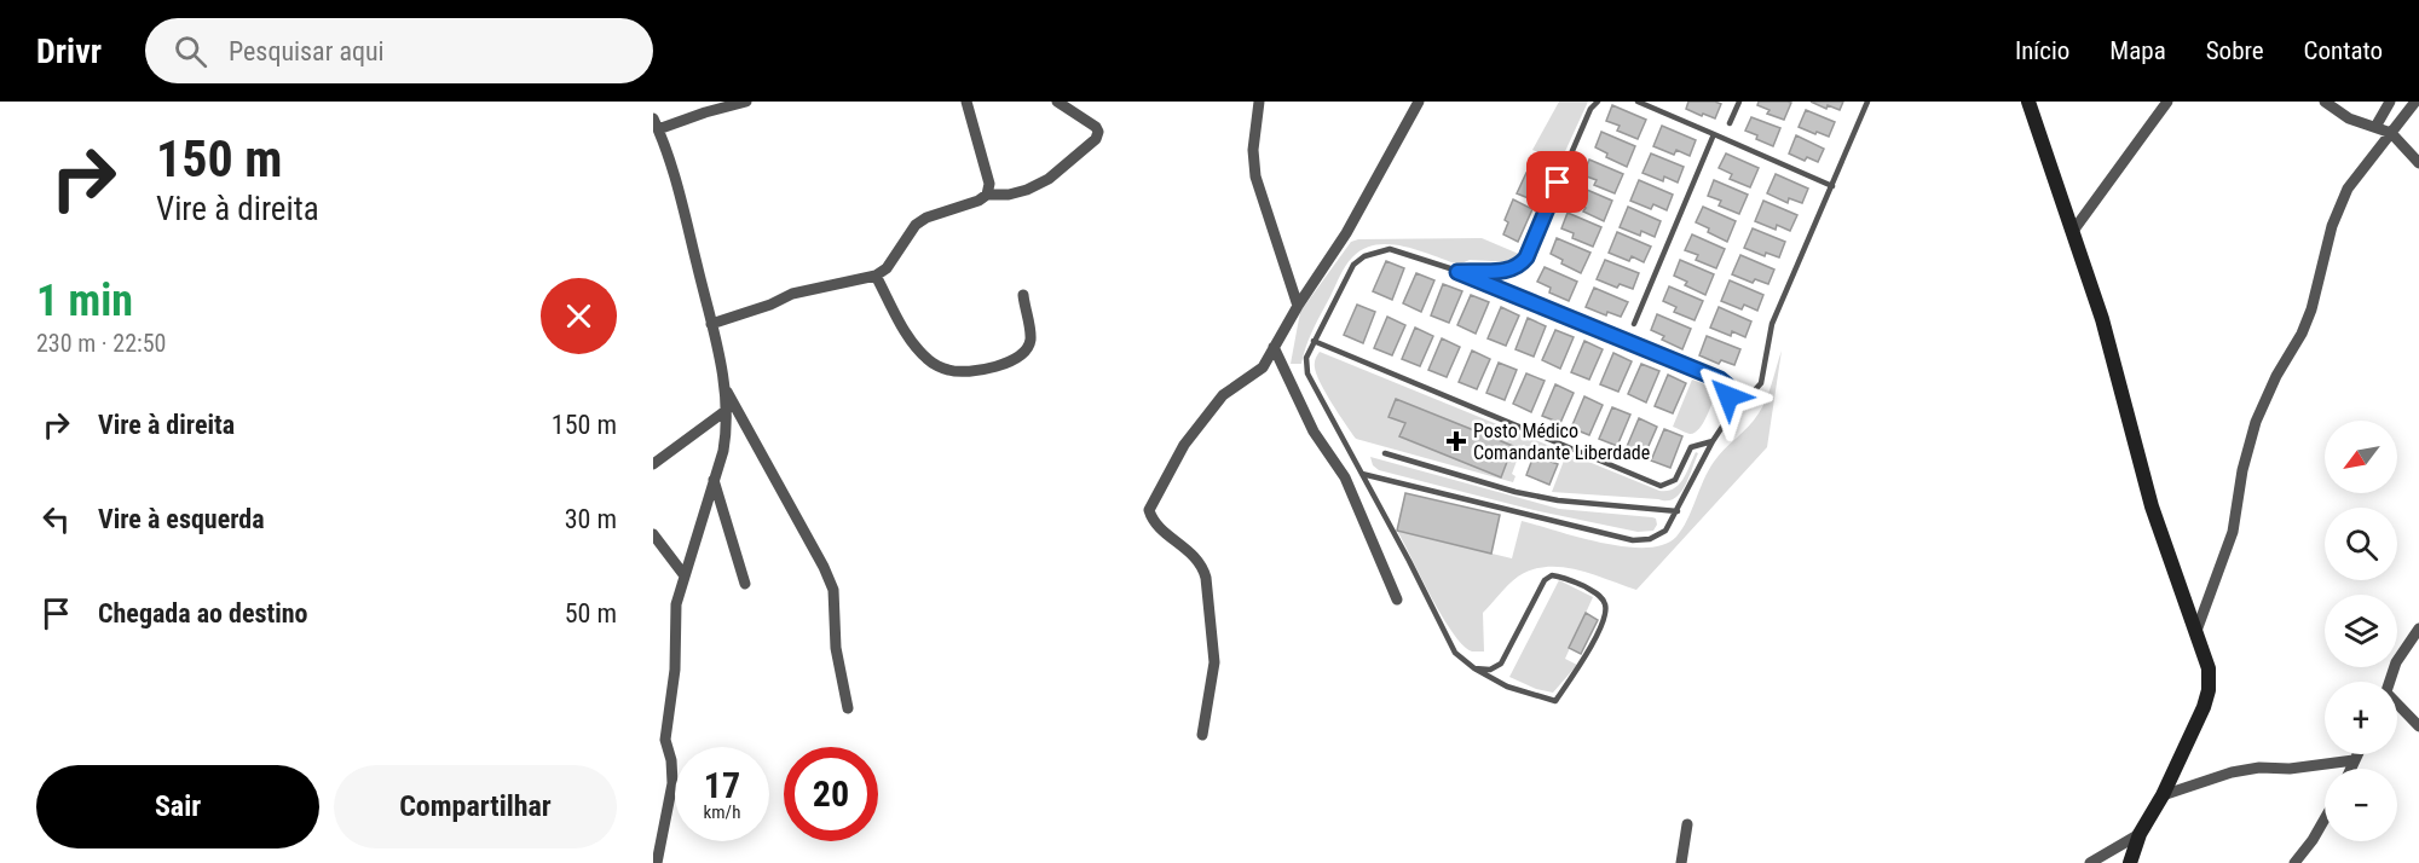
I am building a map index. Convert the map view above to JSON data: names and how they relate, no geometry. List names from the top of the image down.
{
  "places": {
    "health": ["Posto Médico Comandante Liberdade"]
  },
  "north": "bottom left",
  "page": {
    "header": "Drivr",
    "search": "Pesquisar aqui",
    "nav": [
      "Início",
      "Mapa",
      "Sobre",
      "Contato"
    ],
    "turn": ["150 m", "Vire à direita"],
    "heading": ["1 min", "230 m · 22:50"],
    "list": [
      {
        "name": "Vire à direita",
        "value": "150 m"
      },
      {
        "name": "Vire à esquerda",
        "value": "30 m"
      },
      {
        "name": "Chegada ao destino",
        "value": "50 m"
      }
    ],
    "map_buttons": ["+", "−"],
    "speed": "17 km/h",
    "limit": "20",
    "buttons": ["Sair", "Compartilhar"]
  }
}
